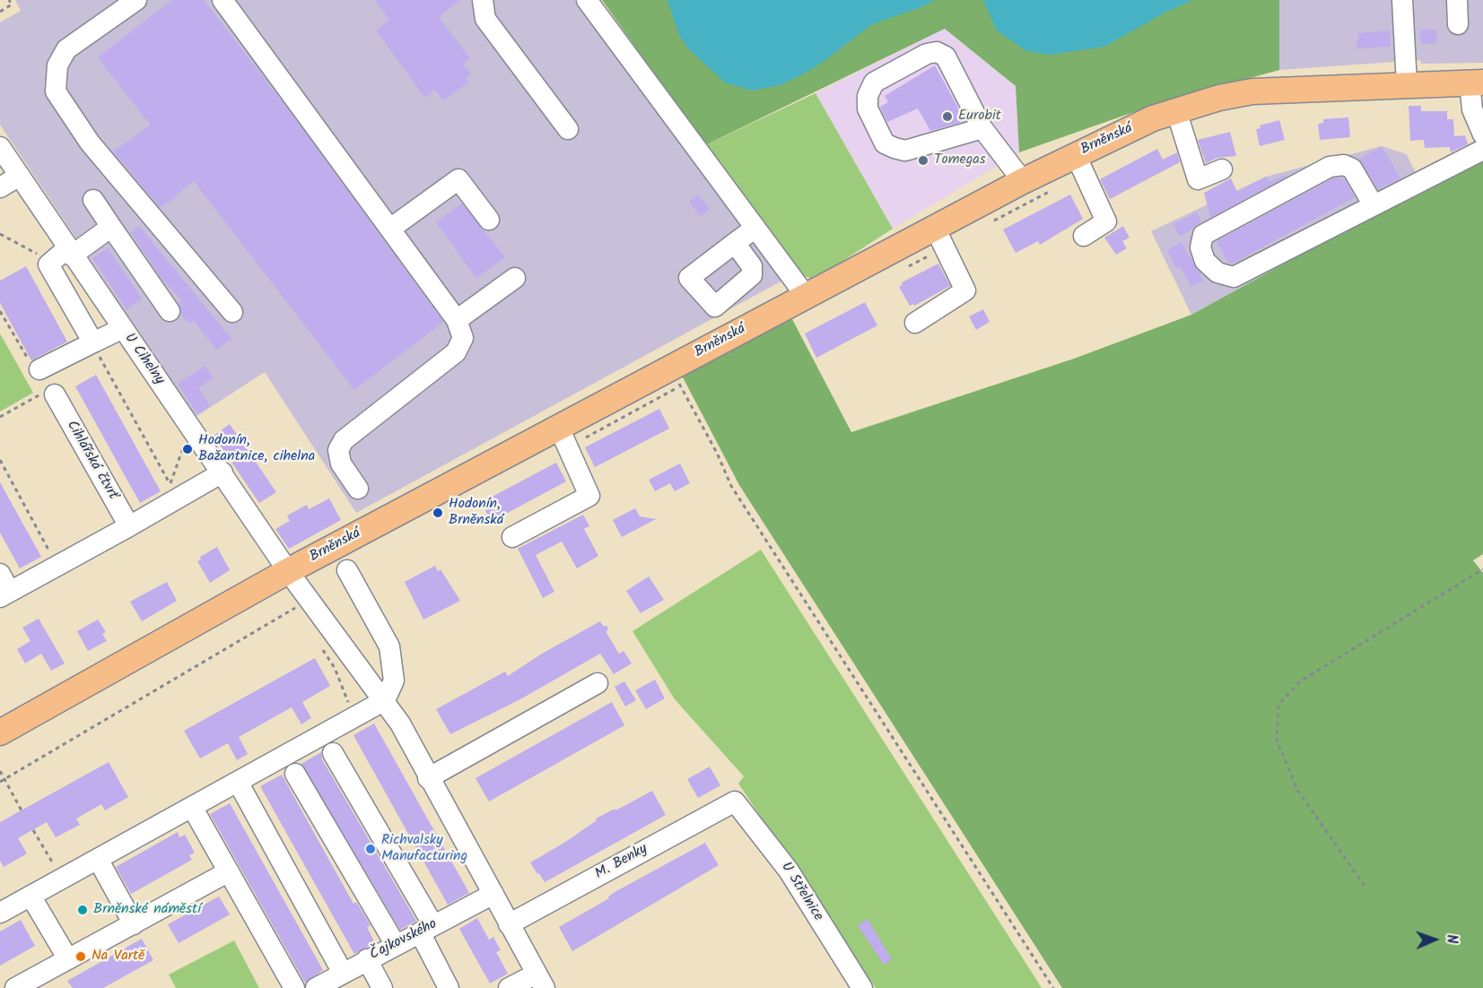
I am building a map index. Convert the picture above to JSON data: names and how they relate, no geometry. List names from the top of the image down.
{
  "streets": {
    "main road": ["Brněnská"],
    "street": [
      "U Cihelny",
      "Cihlářská čtvrť",
      "M. Benky",
      "U Střelnice",
      "Čajkovského"
    ]
  },
  "crossings": [
    ["Brněnská", "U Cihelny"],
    ["M. Benky", "U Střelnice"]
  ],
  "places": [
    "Eurobit",
    "Tomegas",
    "Hodonín, Bažantnice, cihelna",
    "Hodonín, Brněnská",
    "Richvalsky Manufacturing",
    "Brněnské náměstí",
    "Na Vartě"
  ],
  "north": "right"
}
